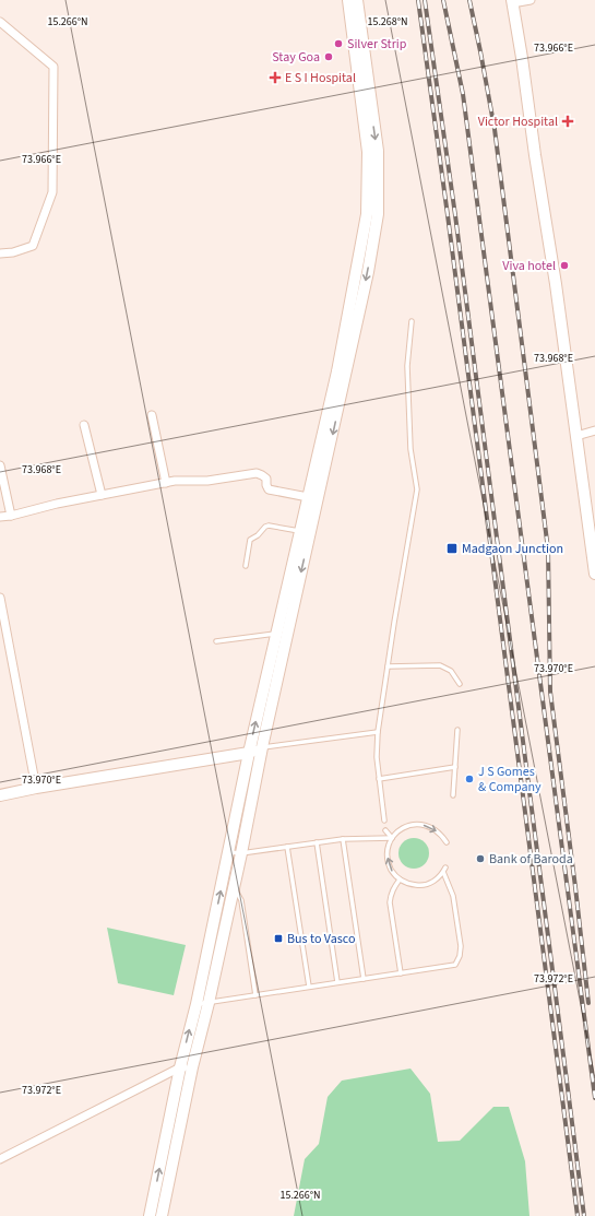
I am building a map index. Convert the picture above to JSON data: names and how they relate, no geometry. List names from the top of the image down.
{
  "places": {
    "other": [
      "Silver Strip",
      "Stay Goa",
      "Viva hotel",
      "J S Gomes & Company",
      "Bank of Baroda"
    ],
    "health": ["E S I Hospital", "Victor Hospital"],
    "transit": ["Madgaon Junction", "Bus to Vasco"]
  },
  "coordinates": [
    "15.266°N",
    "15.268°N",
    "73.966°E",
    "73.968°E",
    "73.970°E",
    "73.972°E"
  ]
}
